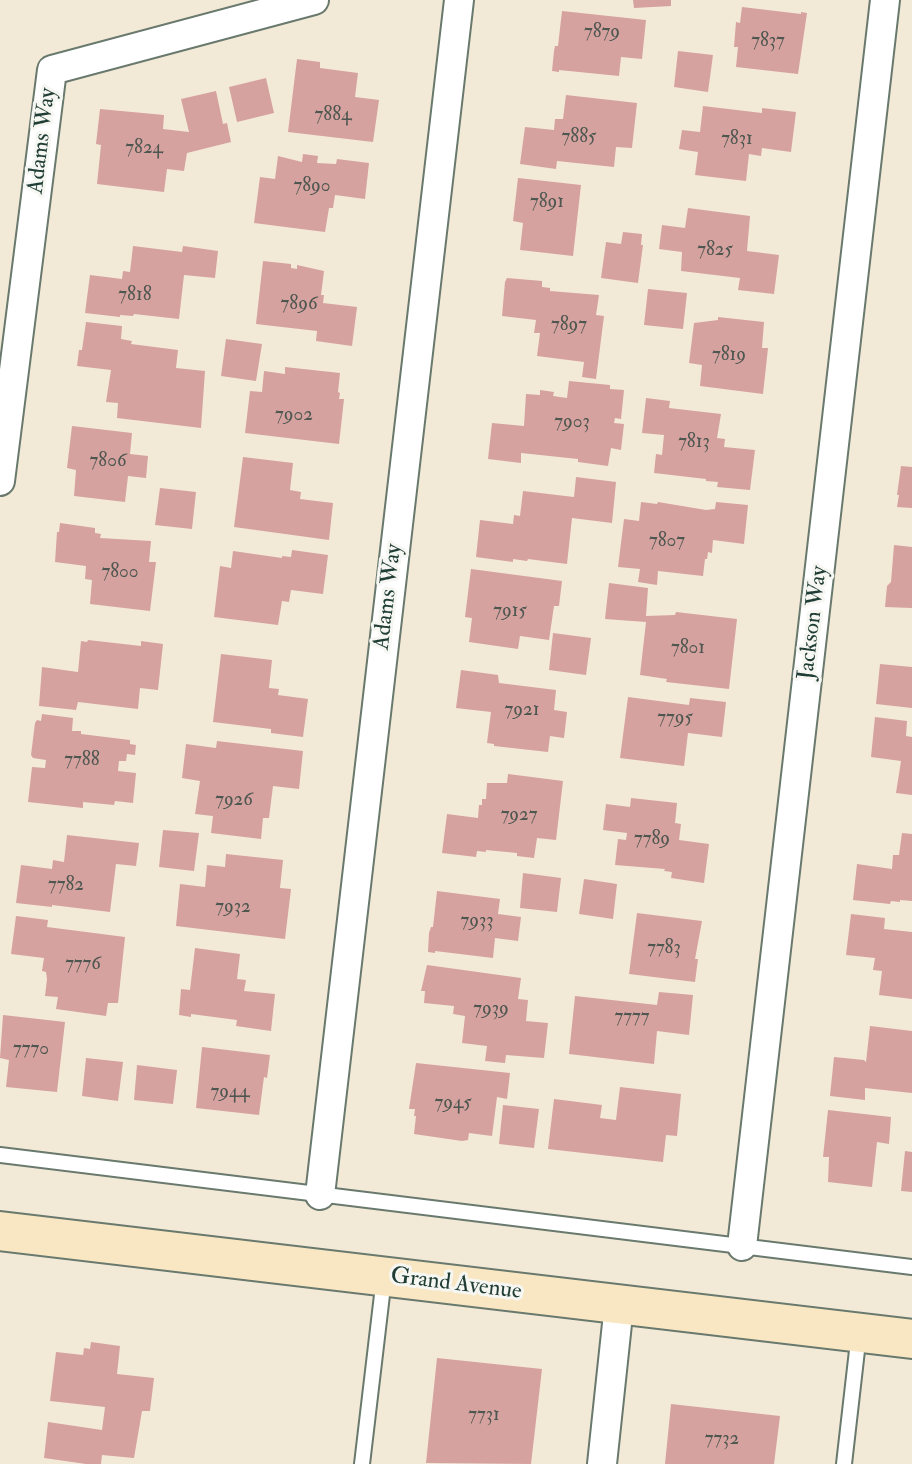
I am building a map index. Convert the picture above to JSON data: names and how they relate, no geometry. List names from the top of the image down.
{
  "streets": {
    "street": ["Adams Way", "Jackson Way", "Grand Avenue"]
  },
  "house_numbers": [
    "7879",
    "7837",
    "7884",
    "7885",
    "7831",
    "7824",
    "7890",
    "7891",
    "7825",
    "7818",
    "7896",
    "7897",
    "7819",
    "7902",
    "7903",
    "7813",
    "7806",
    "7807",
    "7800",
    "7915",
    "7801",
    "7921",
    "7795",
    "7788",
    "7926",
    "7927",
    "7789",
    "7782",
    "7932",
    "7933",
    "7783",
    "7776",
    "7939",
    "7777",
    "7770",
    "7944",
    "7945",
    "7731",
    "7732"
  ]
}
